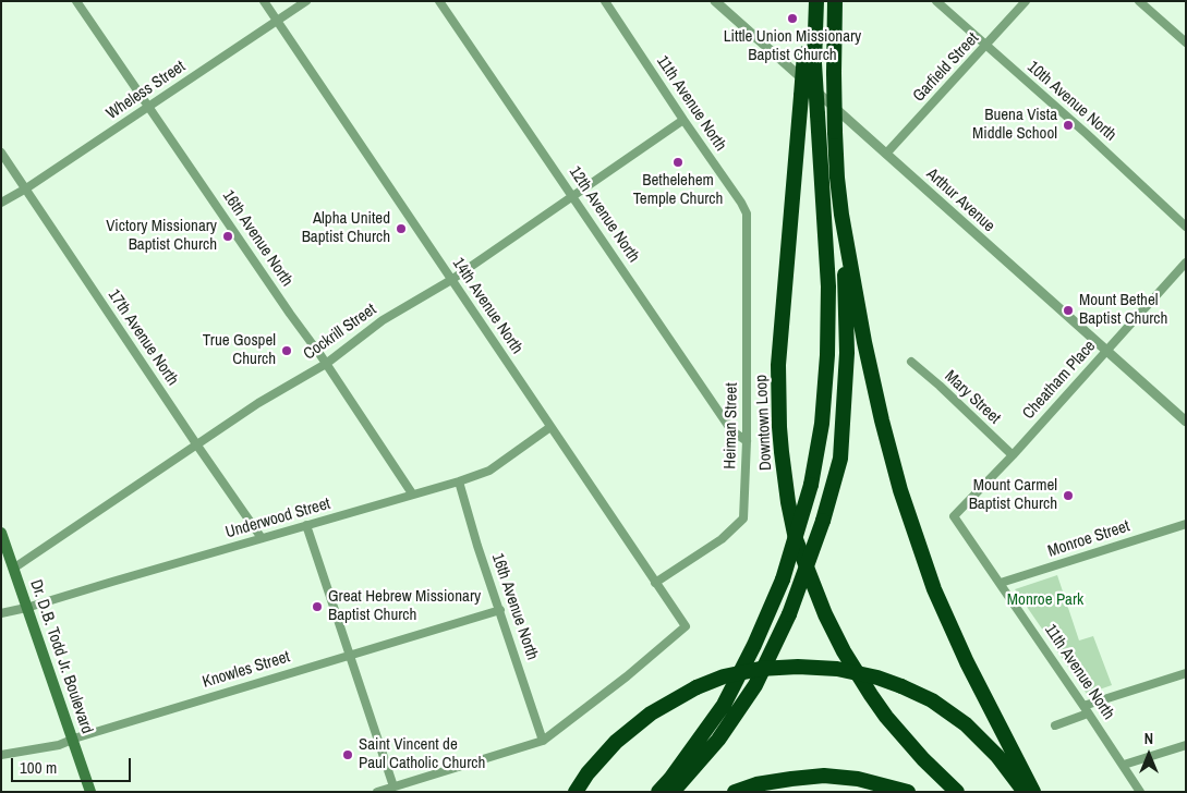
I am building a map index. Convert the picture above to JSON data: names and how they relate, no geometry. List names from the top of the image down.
{
  "streets": {
    "highway": ["Downtown Loop"],
    "main road": ["Dr. D.B. Todd Jr. Boulevard"],
    "street": [
      "Garfield Street",
      "Wheless Street",
      "10th Avenue North",
      "11th Avenue North",
      "Arthur Avenue",
      "12th Avenue North",
      "16th Avenue North",
      "14th Avenue North",
      "Cockrill Street",
      "17th Avenue North",
      "Cheatham Place",
      "Mary Street",
      "Heiman Street",
      "Underwood Street",
      "Monroe Street",
      "Knowles Street"
    ]
  },
  "crossings": [
    ["Garfield Street", "10th Avenue North"],
    ["Garfield Street", "Arthur Avenue"],
    ["Wheless Street", "16th Avenue North"],
    ["Wheless Street", "14th Avenue North"],
    ["Wheless Street", "17th Avenue North"],
    ["11th Avenue North", "Cockrill Street"],
    ["11th Avenue North", "Cheatham Place"],
    ["11th Avenue North", "Heiman Street"],
    ["11th Avenue North", "Monroe Street"],
    ["Arthur Avenue", "Cheatham Place"],
    ["12th Avenue North", "Cockrill Street"],
    ["12th Avenue North", "Heiman Street"],
    ["16th Avenue North", "14th Avenue North"],
    ["16th Avenue North", "Cockrill Street"],
    ["16th Avenue North", "Underwood Street"],
    ["16th Avenue North", "Knowles Street"],
    ["14th Avenue North", "Cockrill Street"],
    ["14th Avenue North", "Heiman Street"],
    ["14th Avenue North", "Underwood Street"],
    ["Cockrill Street", "17th Avenue North"],
    ["Cockrill Street", "Dr. D.B. Todd Jr. Boulevard"],
    ["17th Avenue North", "Underwood Street"],
    ["Cheatham Place", "Mary Street"],
    ["Underwood Street", "Dr. D.B. Todd Jr. Boulevard"],
    ["Dr. D.B. Todd Jr. Boulevard", "Knowles Street"]
  ],
  "parks": ["Monroe Park"],
  "places": [
    "Little Union Missionary Baptist Church",
    "Buena Vista Middle School",
    "Bethelehem Temple Church",
    "Alpha United Baptist Church",
    "Victory Missionary Baptist Church",
    "Mount Bethel Baptist Church",
    "True Gospel Church",
    "Mount Carmel Baptist Church",
    "Great Hebrew Missionary Baptist Church",
    "Saint Vincent de Paul Catholic Church"
  ],
  "scale_bar": "100 m",
  "north": "top"
}
